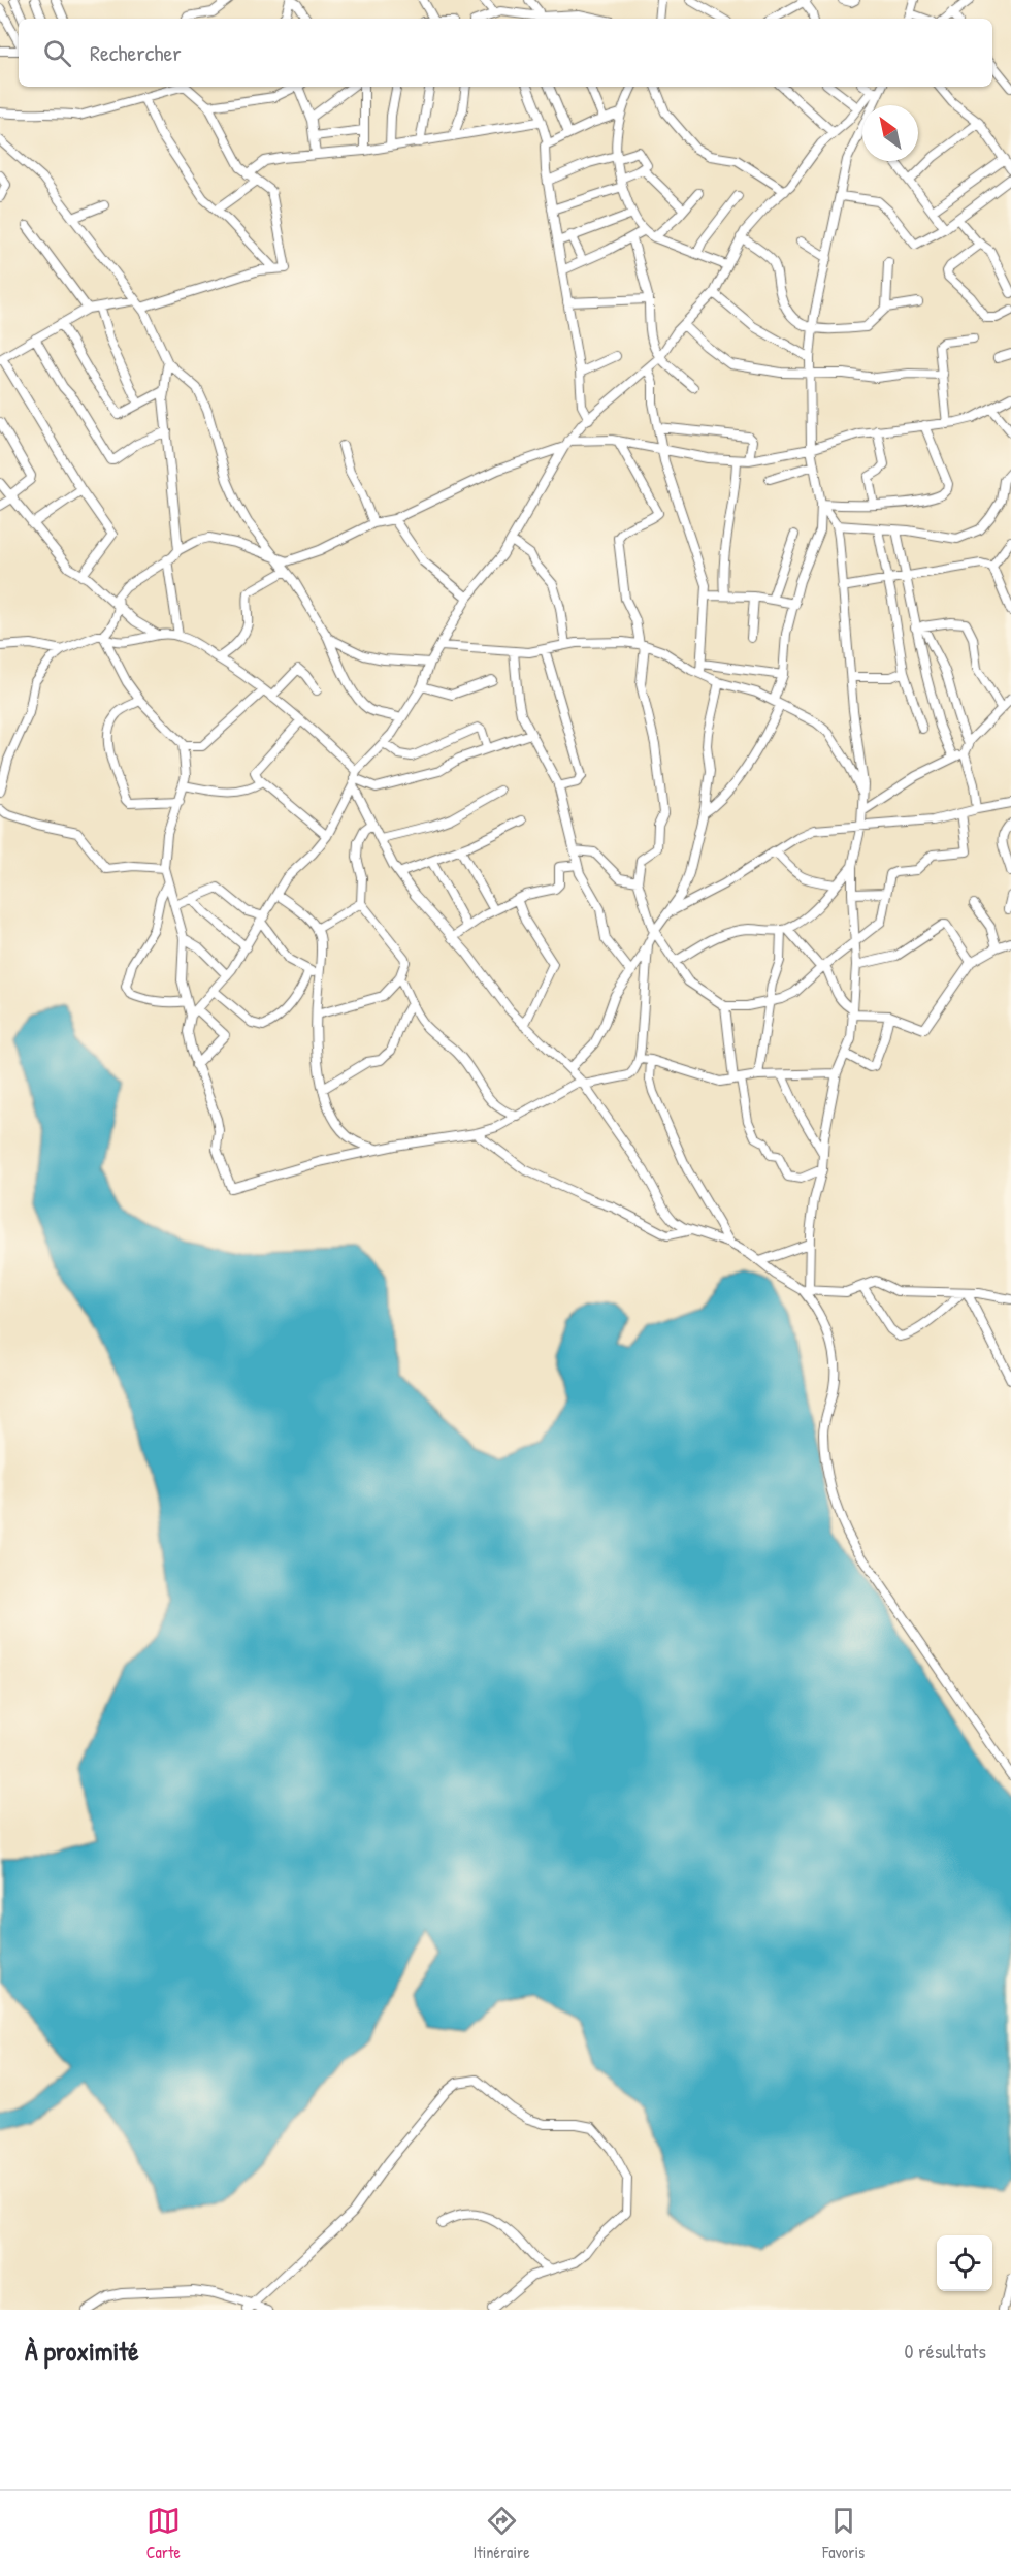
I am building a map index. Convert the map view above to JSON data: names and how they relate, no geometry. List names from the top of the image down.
{
  "north": "top left",
  "page": {
    "search": "Rechercher",
    "heading": ["À proximité", "0 résultats"],
    "nav": ["Carte", "Itinéraire", "Favoris"]
  }
}
